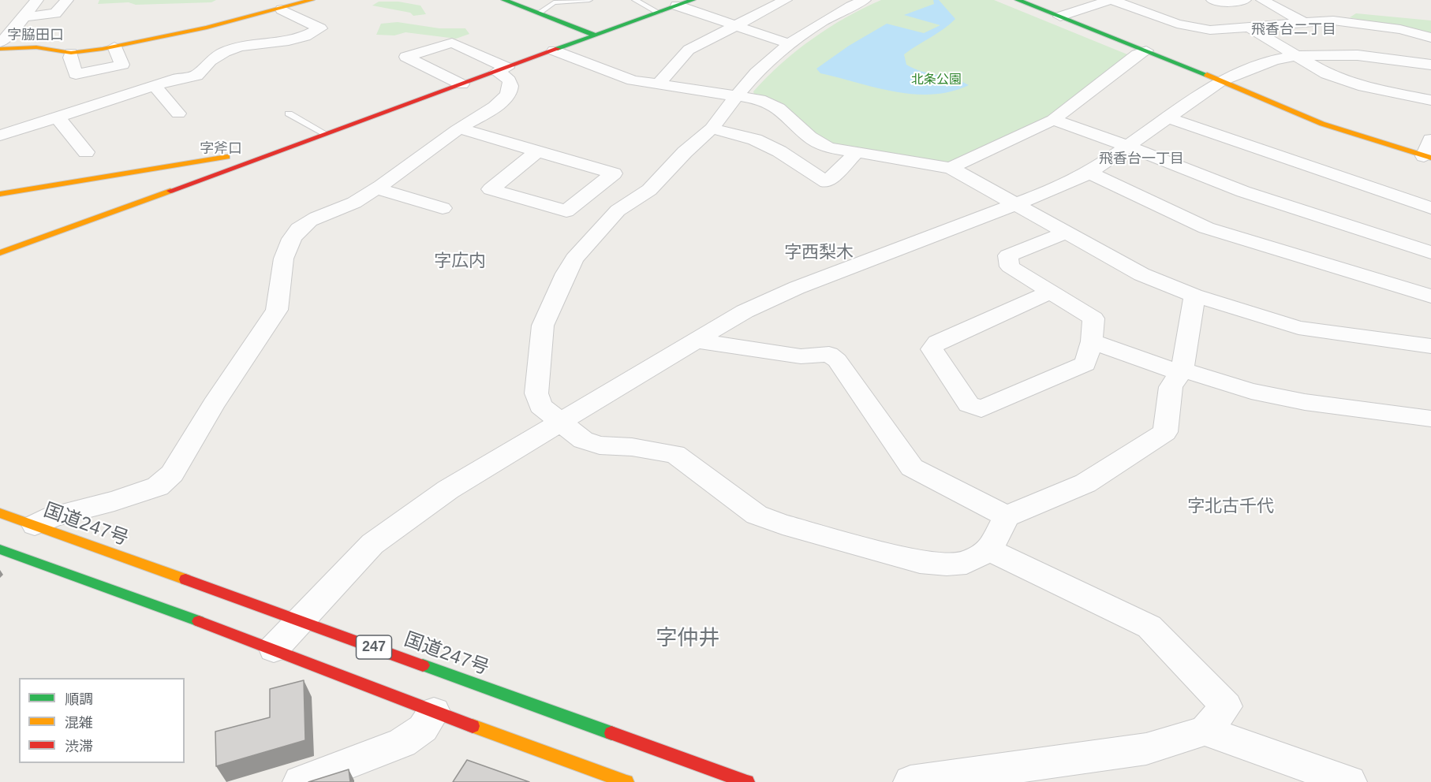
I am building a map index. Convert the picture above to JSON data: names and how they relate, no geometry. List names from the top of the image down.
{
  "streets": {
    "main road": ["国道247号", "247"]
  },
  "districts": [
    "飛香台二丁目",
    "字脇田口",
    "字斧口",
    "飛香台一丁目",
    "字西梨木",
    "字広内",
    "字北古千代",
    "字仲井"
  ],
  "parks": ["北条公園"],
  "legend": ["順調", "混雑", "渋滞"]
}
